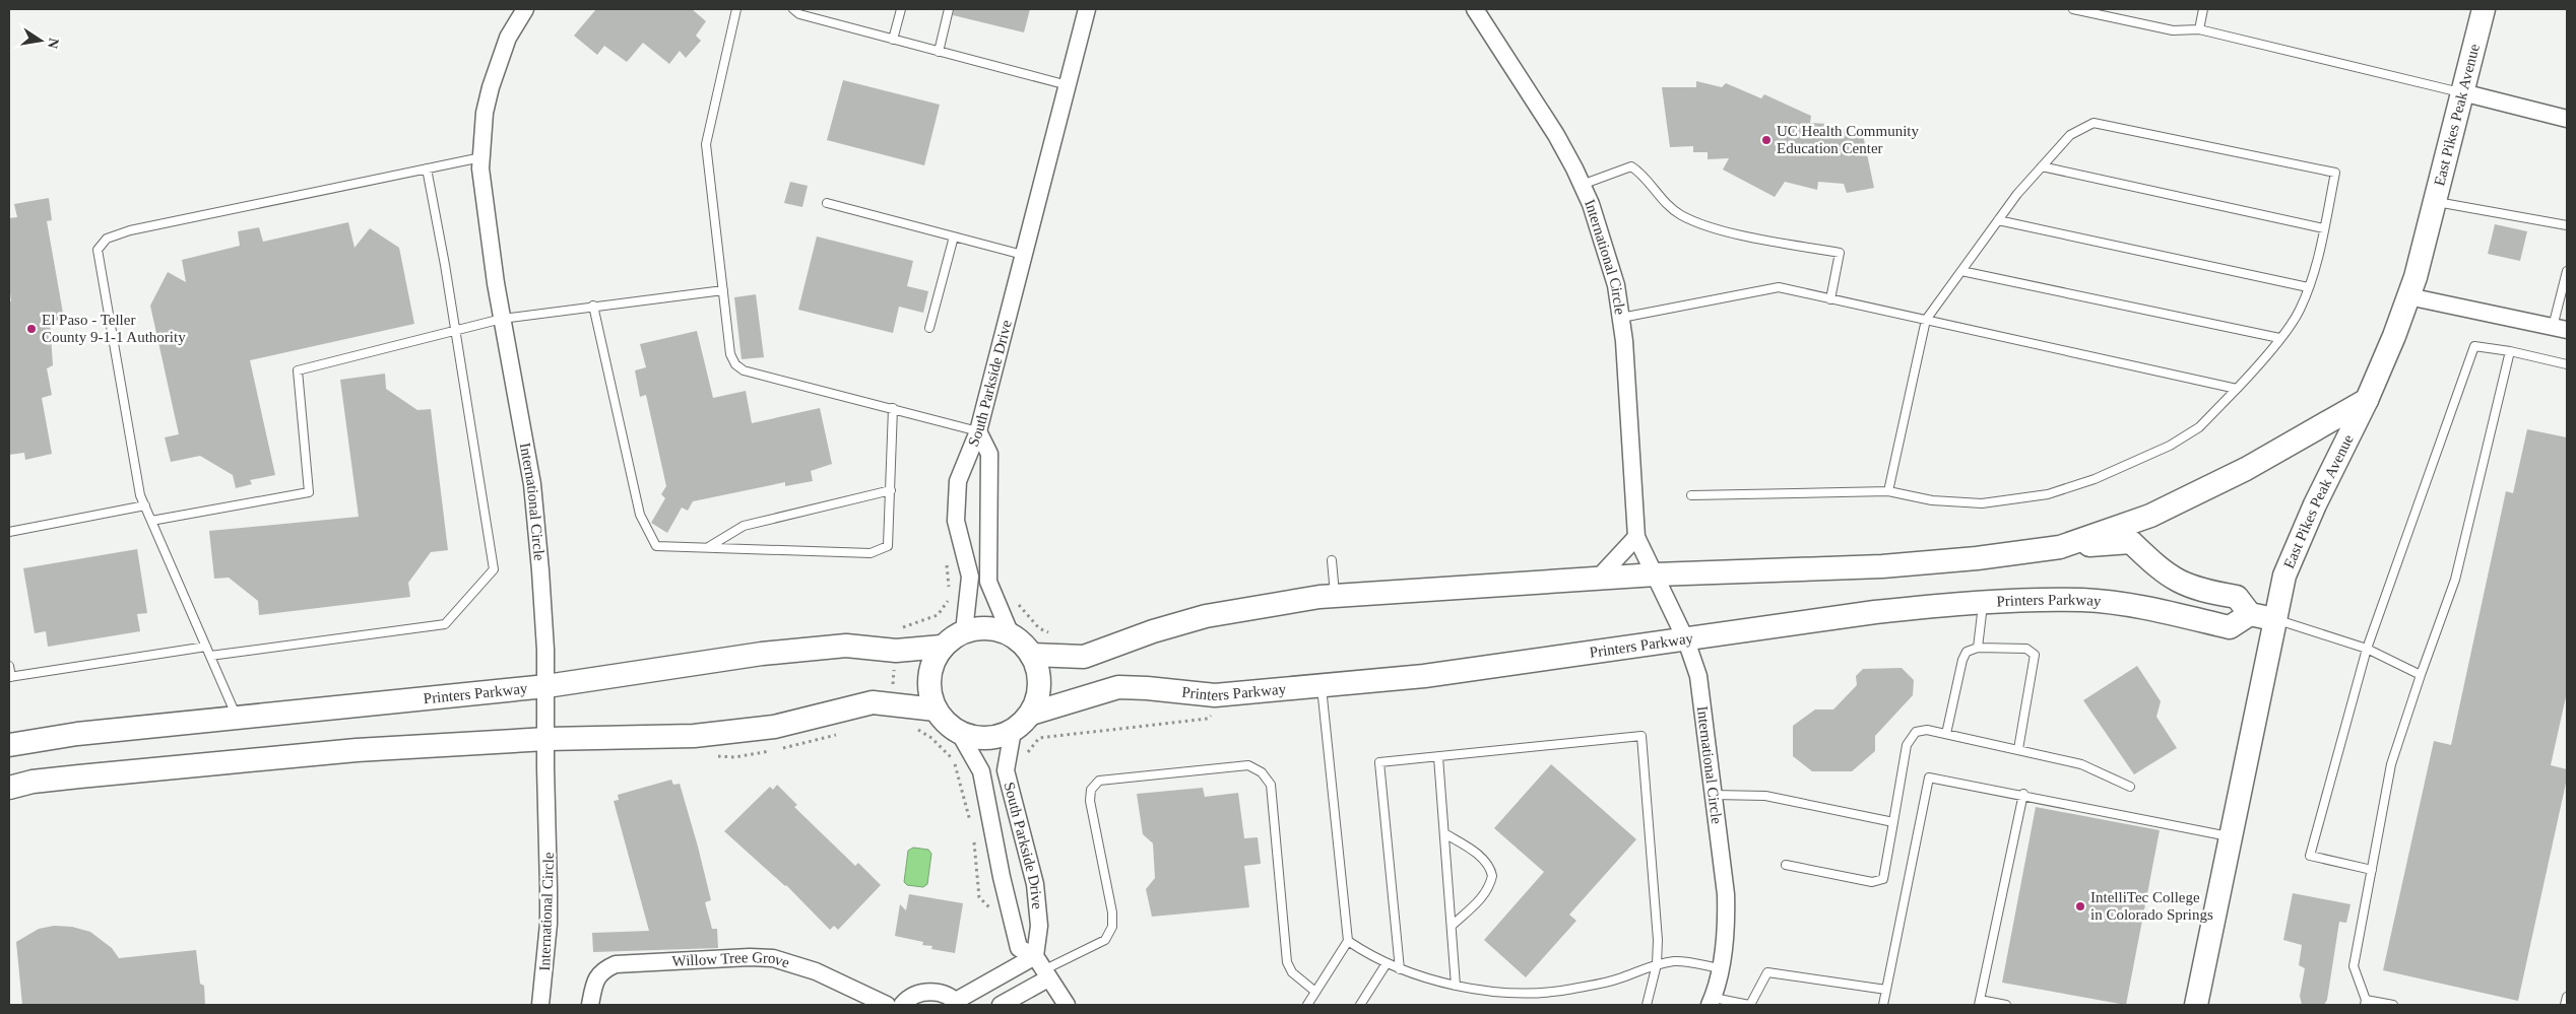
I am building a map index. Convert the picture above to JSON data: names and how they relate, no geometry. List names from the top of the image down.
{
  "streets": {
    "main road": ["East Pikes Peak Avenue", "South Parkside Drive", "Printers Parkway"],
    "street": ["International Circle", "Willow Tree Grove"]
  },
  "crossings": [
    ["International Circle", "Printers Parkway"],
    ["South Parkside Drive", "Printers Parkway"]
  ],
  "places": ["UC Health Community Education Center", "El Paso - Teller County 9-1-1 Authority", "IntelliTec College in Colorado Springs"],
  "north": "right"
}
